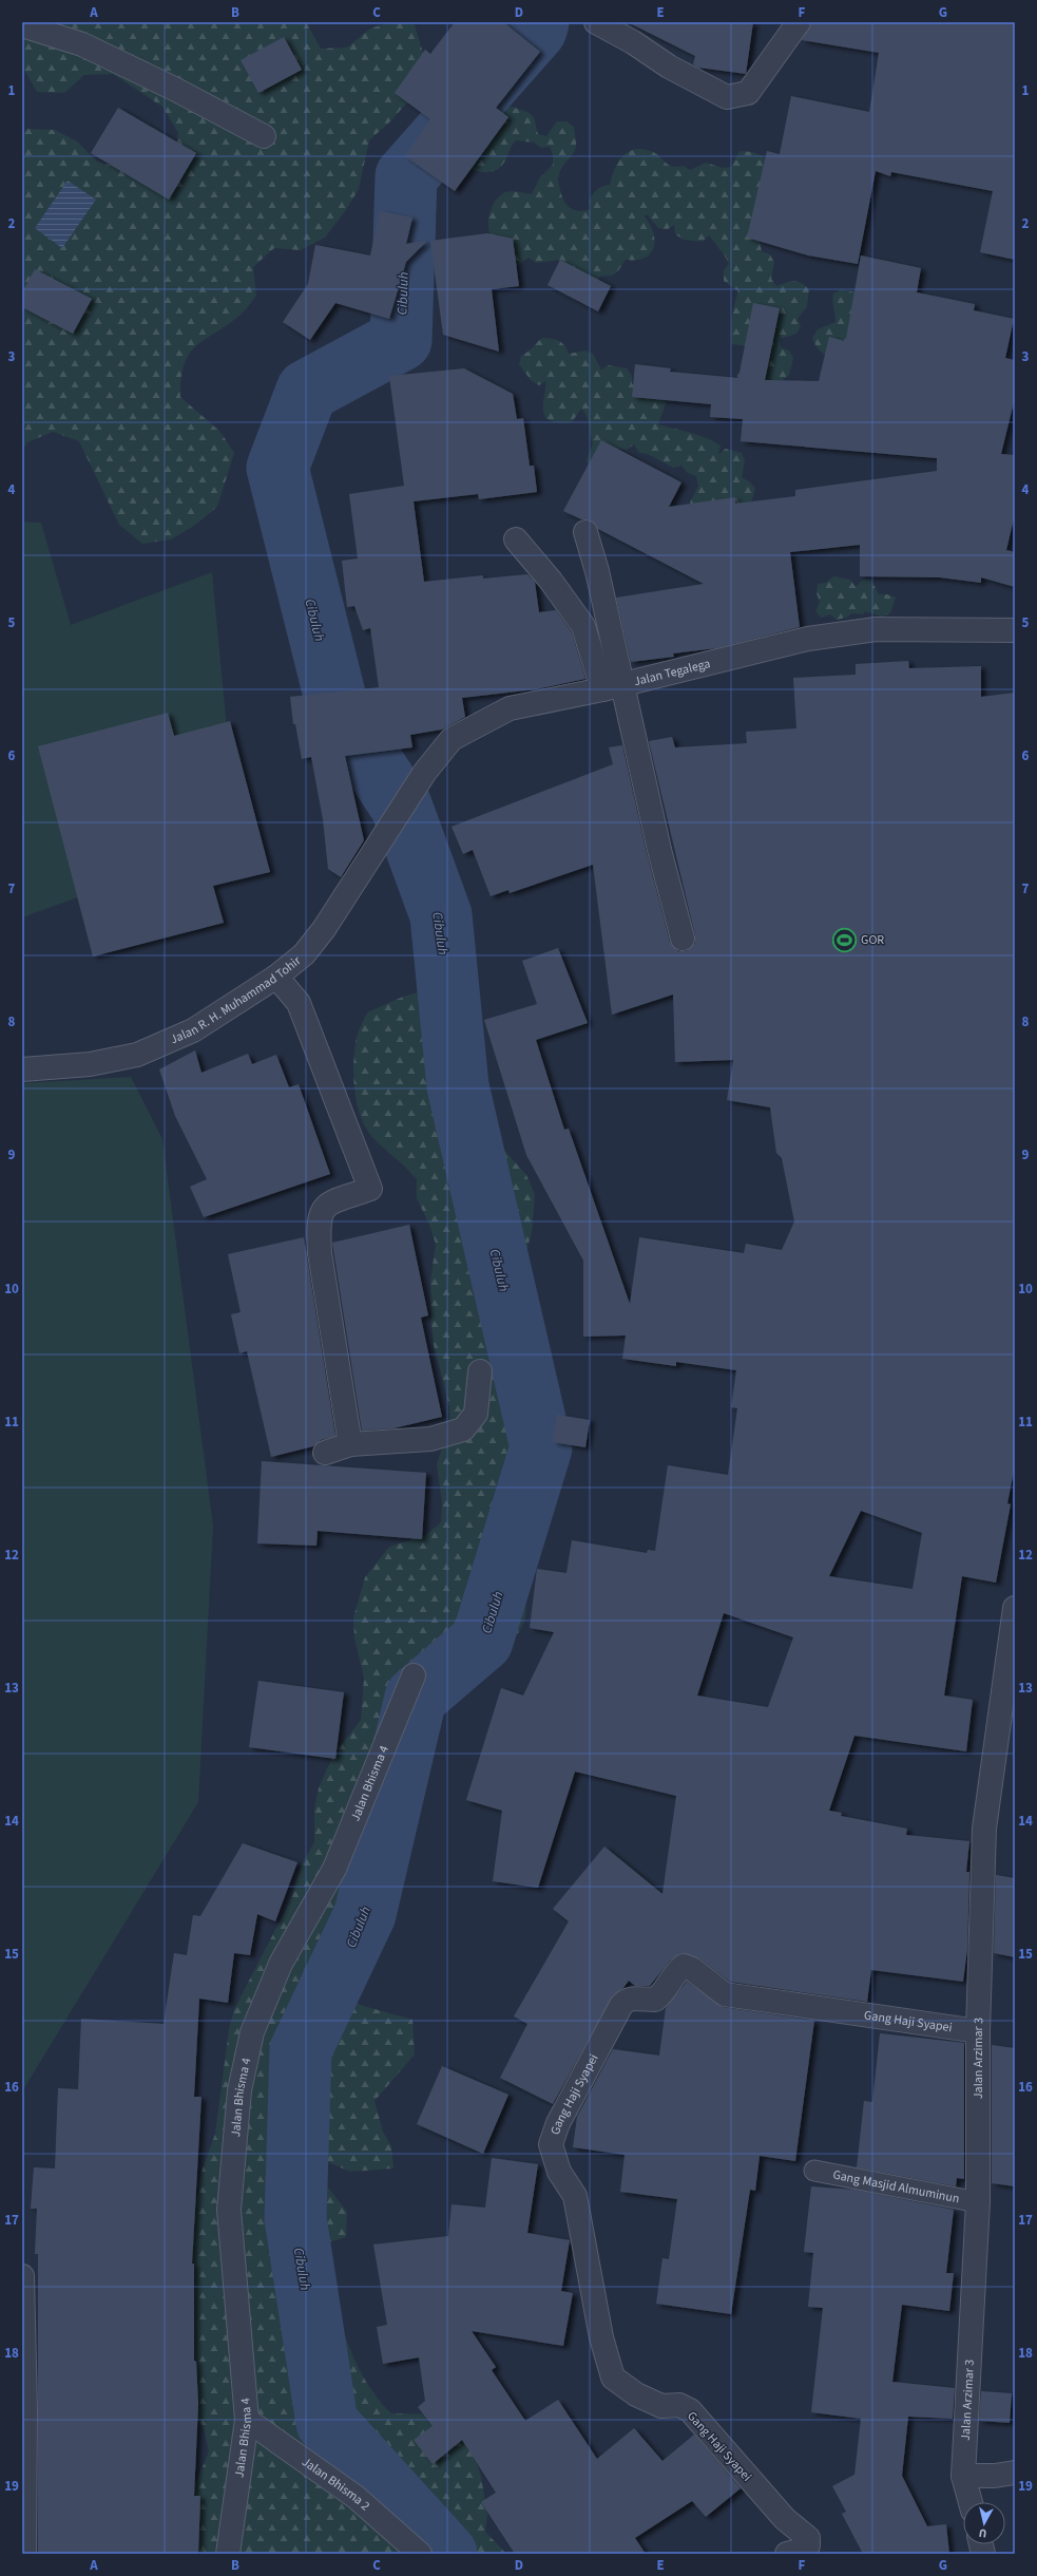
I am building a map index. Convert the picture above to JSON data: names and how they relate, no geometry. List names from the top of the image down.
{
  "streets": {
    "street": [
      "Jalan Tegalega",
      "Jalan R. H. Muhammad Tohir",
      "Jalan Bhisma 4",
      "Gang Haji Syapei",
      "Jalan Arzimar 3",
      "Jalan Bhisma 2"
    ],
    "lane": ["Gang Masjid Almuminun"]
  },
  "crossings": [
    ["Jalan Tegalega", "Jalan R. H. Muhammad Tohir"],
    ["Jalan Bhisma 4", "Jalan Bhisma 2"],
    ["Gang Haji Syapei", "Jalan Arzimar 3"],
    ["Jalan Arzimar 3", "Gang Masjid Almuminun"]
  ],
  "water": ["Cibuluh"],
  "places": {
    "sports": ["GOR"]
  },
  "north": "bottom",
  "grid": {
    "columns": [
      "A",
      "B",
      "C",
      "D",
      "E",
      "F",
      "G"
    ],
    "rows": [
      "1",
      "2",
      "3",
      "4",
      "5",
      "6",
      "7",
      "8",
      "9",
      "10",
      "11",
      "12",
      "13",
      "14",
      "15",
      "16",
      "17",
      "18",
      "19"
    ]
  }
}
